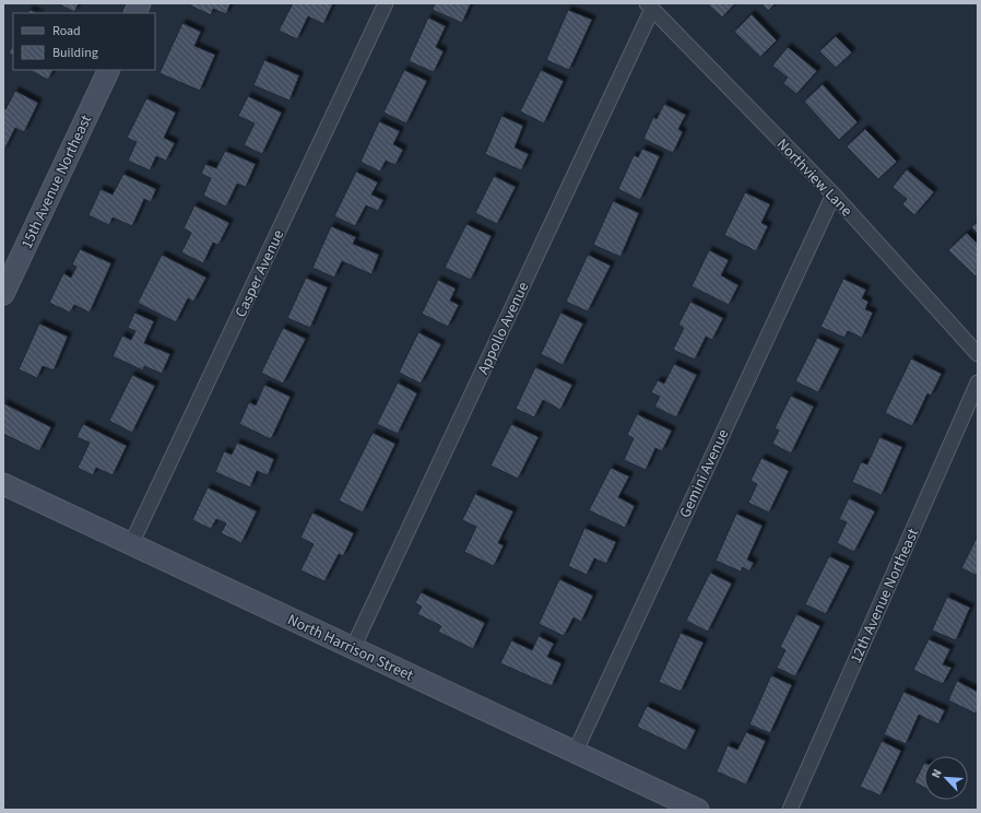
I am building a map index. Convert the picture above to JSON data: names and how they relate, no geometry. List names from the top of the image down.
{
  "streets": {
    "street": [
      "Northview Lane",
      "15th Avenue Northeast",
      "Casper Avenue",
      "Appollo Avenue",
      "Gemini Avenue",
      "12th Avenue Northeast",
      "North Harrison Street"
    ]
  },
  "crossings": [
    ["Northview Lane", "Appollo Avenue"],
    ["Northview Lane", "Gemini Avenue"],
    ["Casper Avenue", "North Harrison Street"],
    ["Appollo Avenue", "North Harrison Street"],
    ["Gemini Avenue", "North Harrison Street"]
  ],
  "legend": ["Road", "Building"],
  "north": "top left"
}
